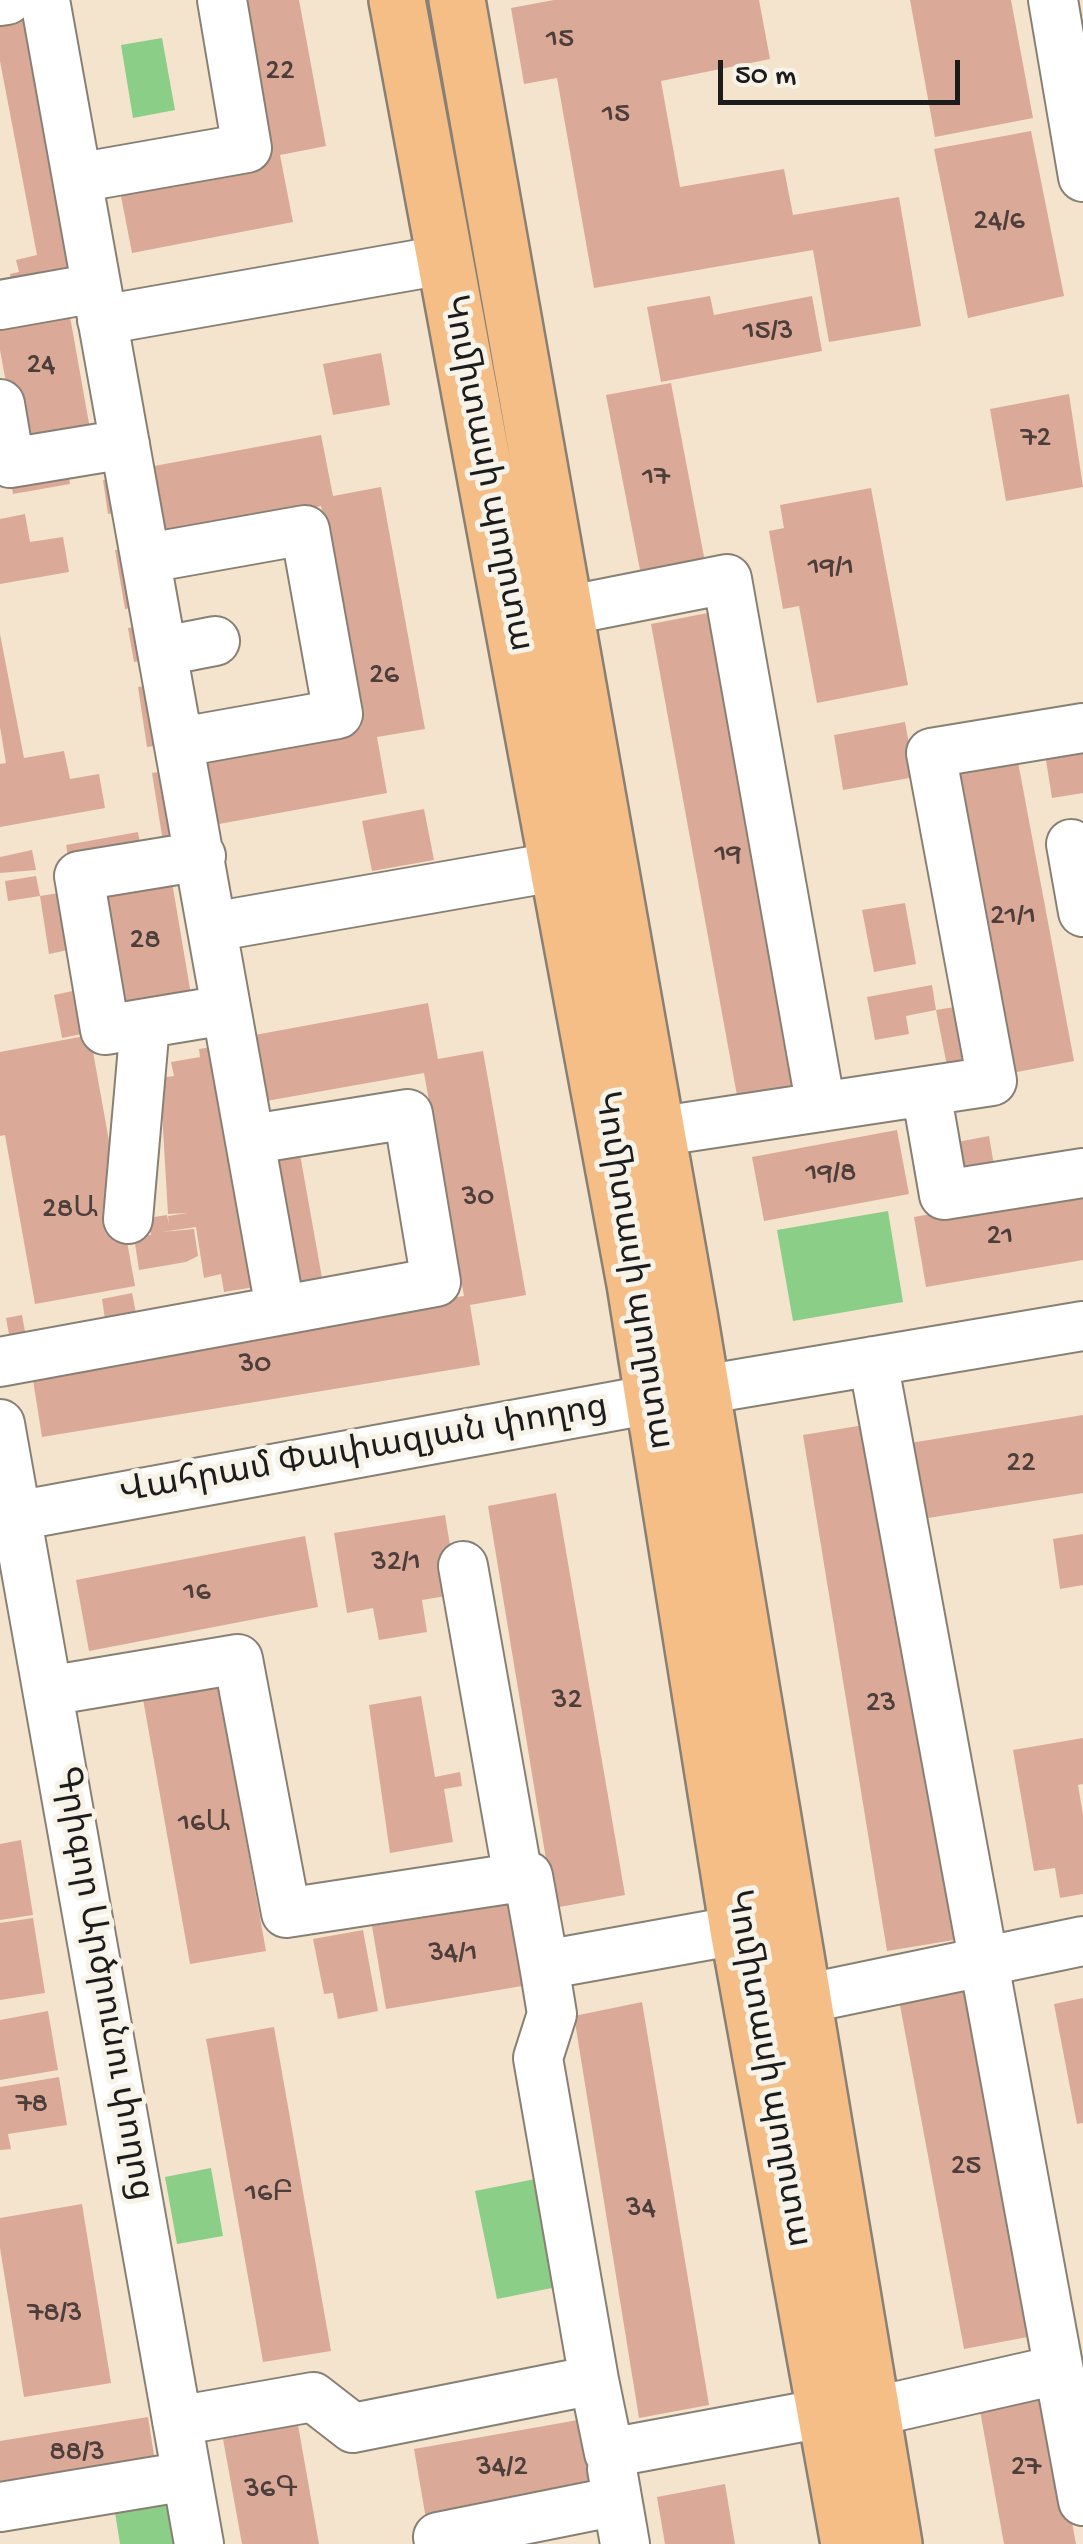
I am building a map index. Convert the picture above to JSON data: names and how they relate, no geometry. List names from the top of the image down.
{
  "streets": {
    "main road": ["Կոմիտասի պողոտա"],
    "street": ["Վահրամ Փափազյան փողոց", "Գրիգոր Արծրունու փողոց"]
  },
  "crossings": [
    ["Կոմիտասի պողոտա", "Վահրամ Փափազյան փողոց"],
    ["Վահրամ Փափազյան փողոց", "Գրիգոր Արծրունու փողոց"]
  ],
  "house_numbers": [
    "15",
    "22",
    "15",
    "24/6",
    "15/3",
    "24",
    "72",
    "17",
    "19/1",
    "26",
    "19",
    "21/1",
    "28",
    "19/8",
    "30",
    "28Ա",
    "21",
    "30",
    "22",
    "32/1",
    "16",
    "32",
    "23",
    "16Ա",
    "34/1",
    "78",
    "25",
    "16Բ",
    "34",
    "78/3",
    "88/3",
    "34/2",
    "27",
    "36Գ"
  ],
  "scale_bar": "50 m"
}
